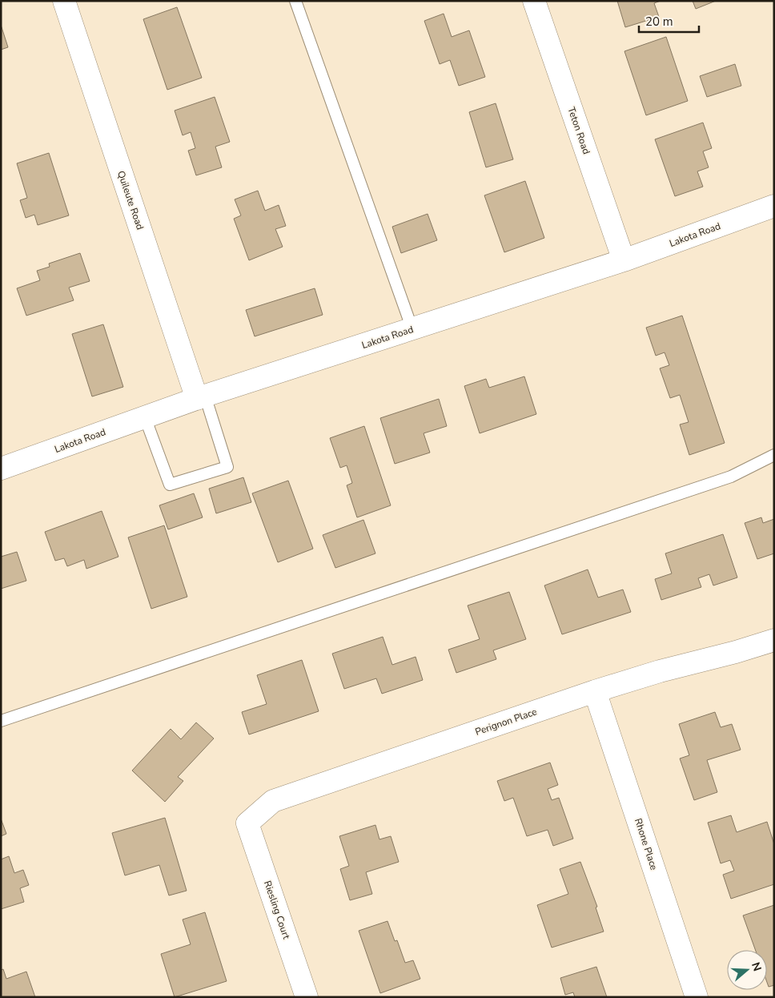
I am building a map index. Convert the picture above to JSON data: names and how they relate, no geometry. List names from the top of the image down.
{
  "streets": {
    "street": [
      "Teton Road",
      "Quileute Road",
      "Lakota Road",
      "Perignon Place",
      "Rhone Place",
      "Riesling Court"
    ]
  },
  "crossings": [
    ["Teton Road", "Lakota Road"],
    ["Quileute Road", "Lakota Road"],
    ["Perignon Place", "Rhone Place"],
    ["Perignon Place", "Riesling Court"]
  ],
  "scale_bar": "20 m",
  "north": "right"
}
